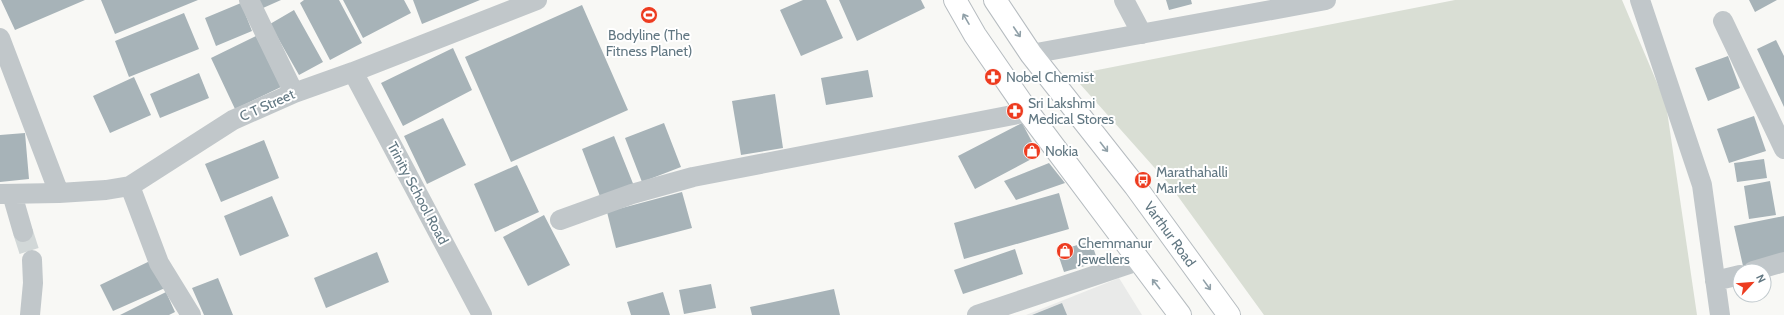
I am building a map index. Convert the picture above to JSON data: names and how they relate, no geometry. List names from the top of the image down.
{
  "streets": {
    "main road": ["Varthur Road"],
    "street": ["C T Street", "Trinity School Road"]
  },
  "crossings": [
    ["C T Street", "Trinity School Road"]
  ],
  "places": {
    "sports": ["Bodyline (The Fitness Planet)"],
    "pharmacy": ["Nobel Chemist", "Sri Lakshmi Medical Stores"],
    "shop": ["Nokia", "Chemmanur Jewellers"],
    "bus stop": ["Marathahalli Market"]
  },
  "north": "top right"
}
